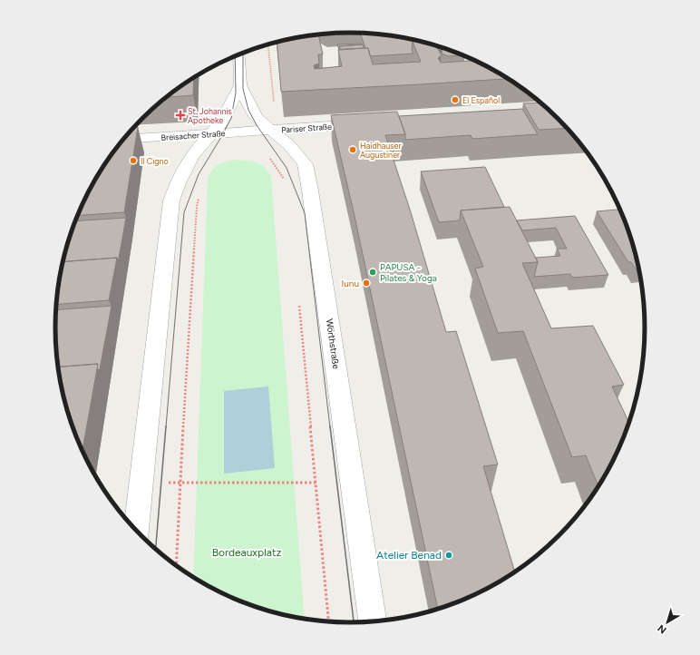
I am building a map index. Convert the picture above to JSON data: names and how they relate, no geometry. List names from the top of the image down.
{
  "streets": {
    "street": ["Pariser Straße", "Breisacher Straße", "Wörthstraße"]
  },
  "crossings": [
    ["Pariser Straße", "Breisacher Straße"],
    ["Pariser Straße", "Wörthstraße"],
    ["Breisacher Straße", "Wörthstraße"]
  ],
  "parks": ["Bordeauxplatz"],
  "places": {
    "other": [
      "El Español",
      "Haidhauser Augustiner",
      "Il Cigno",
      "PAPUSA - Pilates & Yoga",
      "Iunu",
      "Atelier Benad"
    ],
    "health": ["St. Johannis Apotheke"]
  },
  "north": "bottom left"
}
